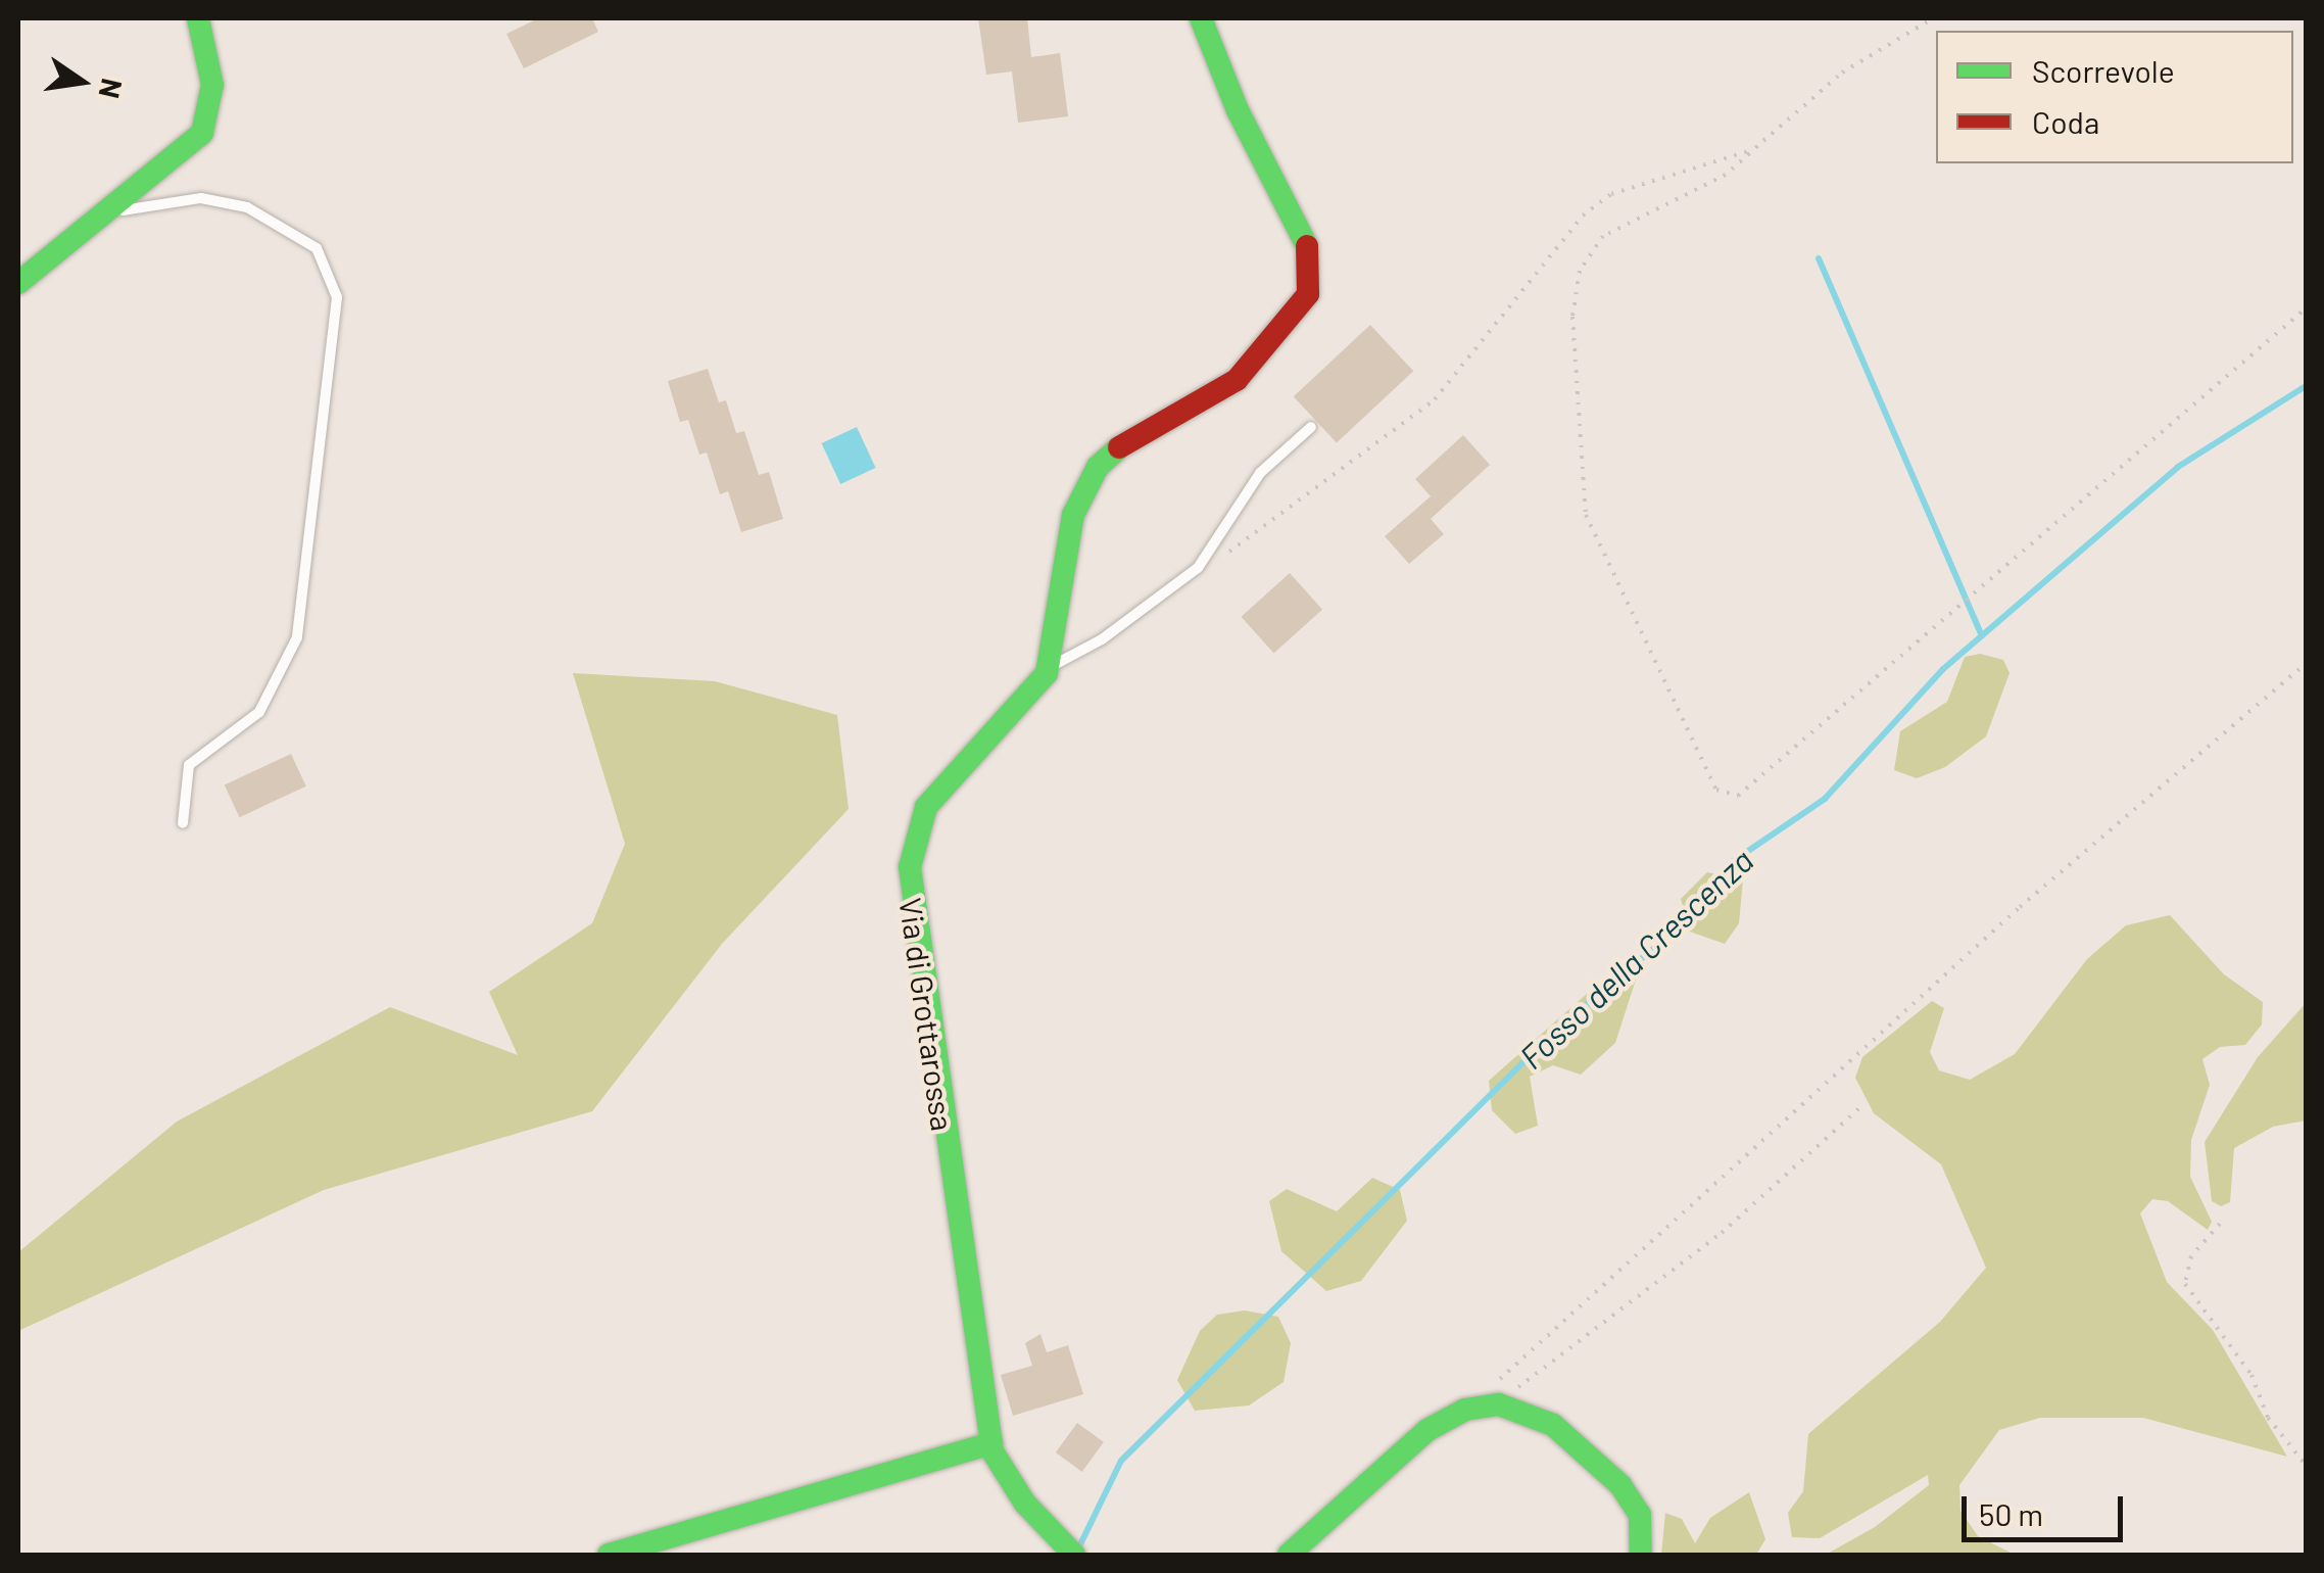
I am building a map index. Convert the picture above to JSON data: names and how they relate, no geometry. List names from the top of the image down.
{
  "streets": {
    "street": ["Via di Grottarossa"]
  },
  "water": ["Fosso della Crescenza"],
  "legend": ["Scorrevole", "Coda"],
  "scale_bar": "50 m",
  "north": "right"
}
